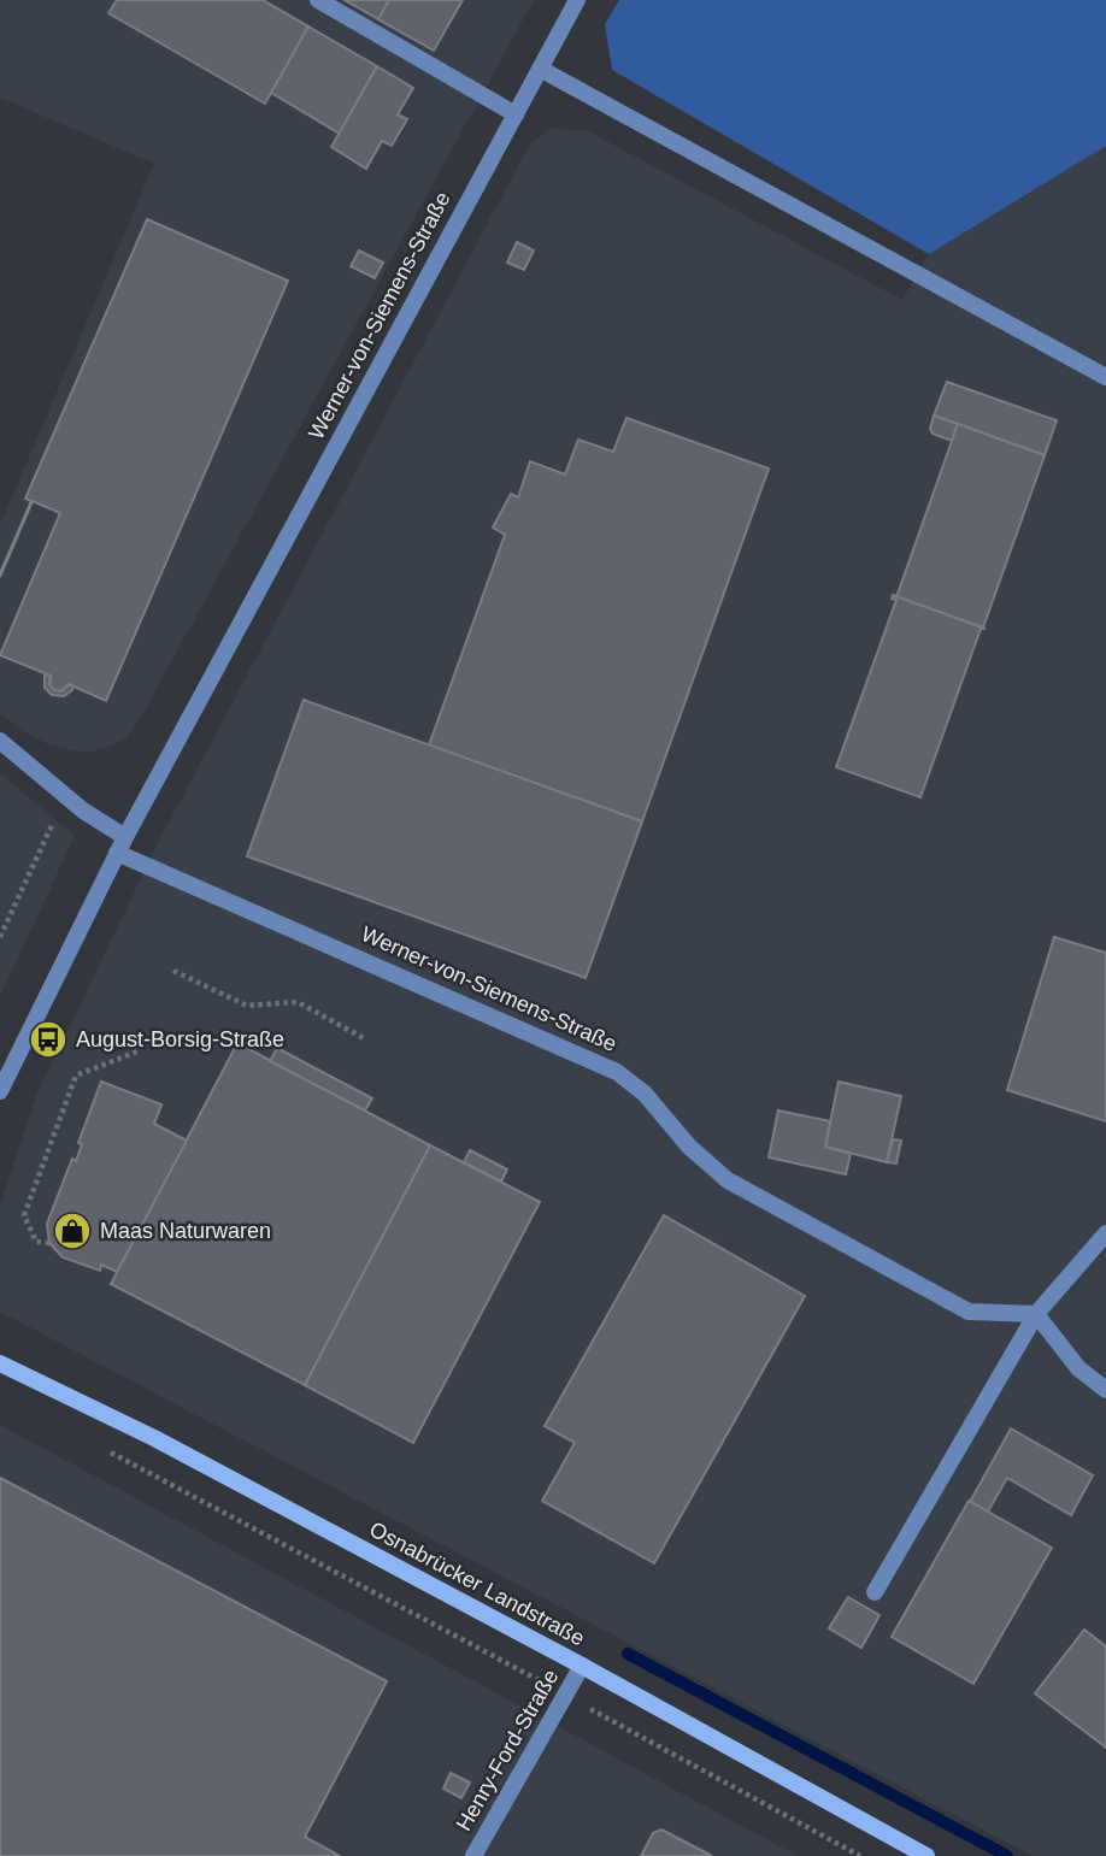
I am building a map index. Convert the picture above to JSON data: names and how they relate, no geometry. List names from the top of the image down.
{
  "streets": {
    "street": ["Werner-von-Siemens-Straße", "Osnabrücker Landstraße", "Henry-Ford-Straße"]
  },
  "crossings": [
    ["Osnabrücker Landstraße", "Henry-Ford-Straße"]
  ],
  "places": {
    "bus stop": ["August-Borsig-Straße"],
    "shop": ["Maas Naturwaren"]
  }
}
